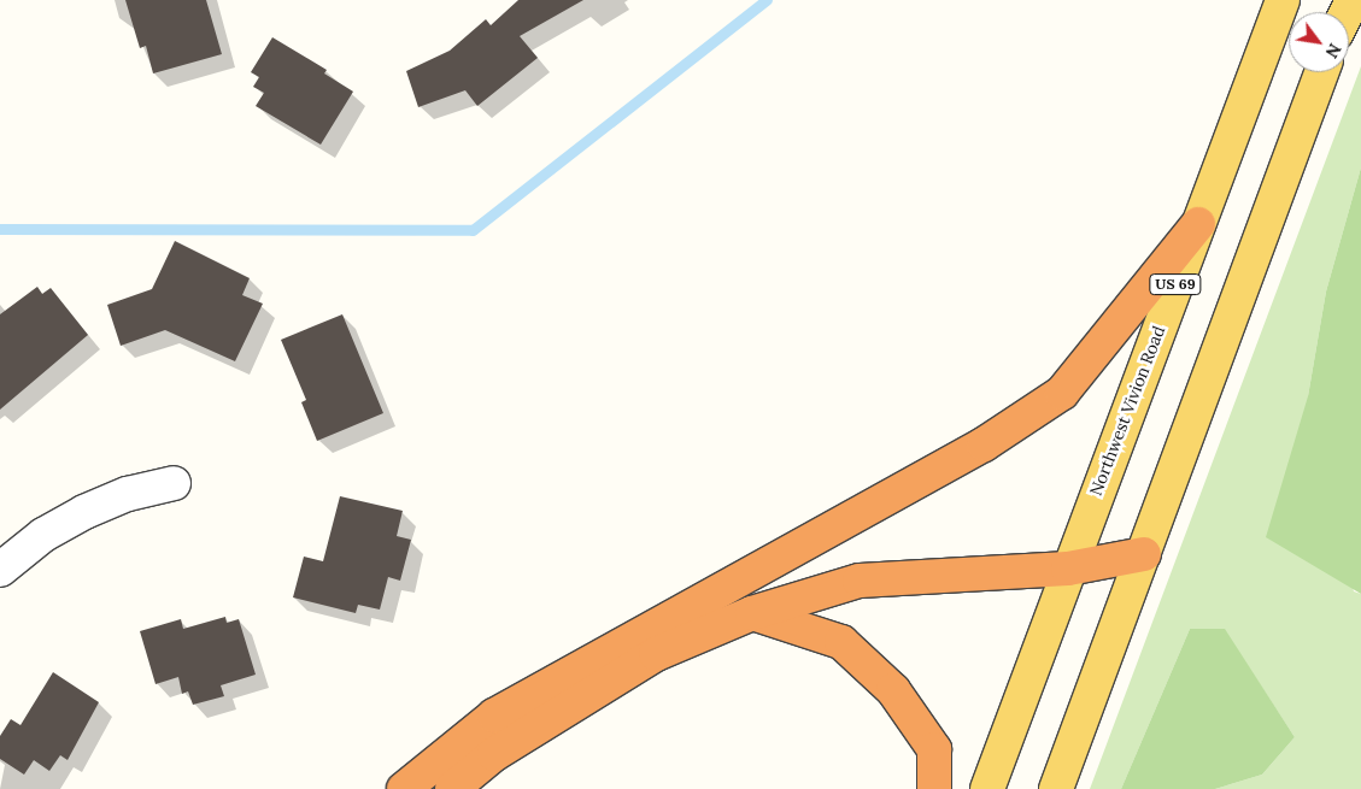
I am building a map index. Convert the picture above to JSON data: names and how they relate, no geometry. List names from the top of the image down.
{
  "streets": {
    "main road": ["US 69", "Northwest Vivion Road"]
  },
  "north": "bottom right"
}
